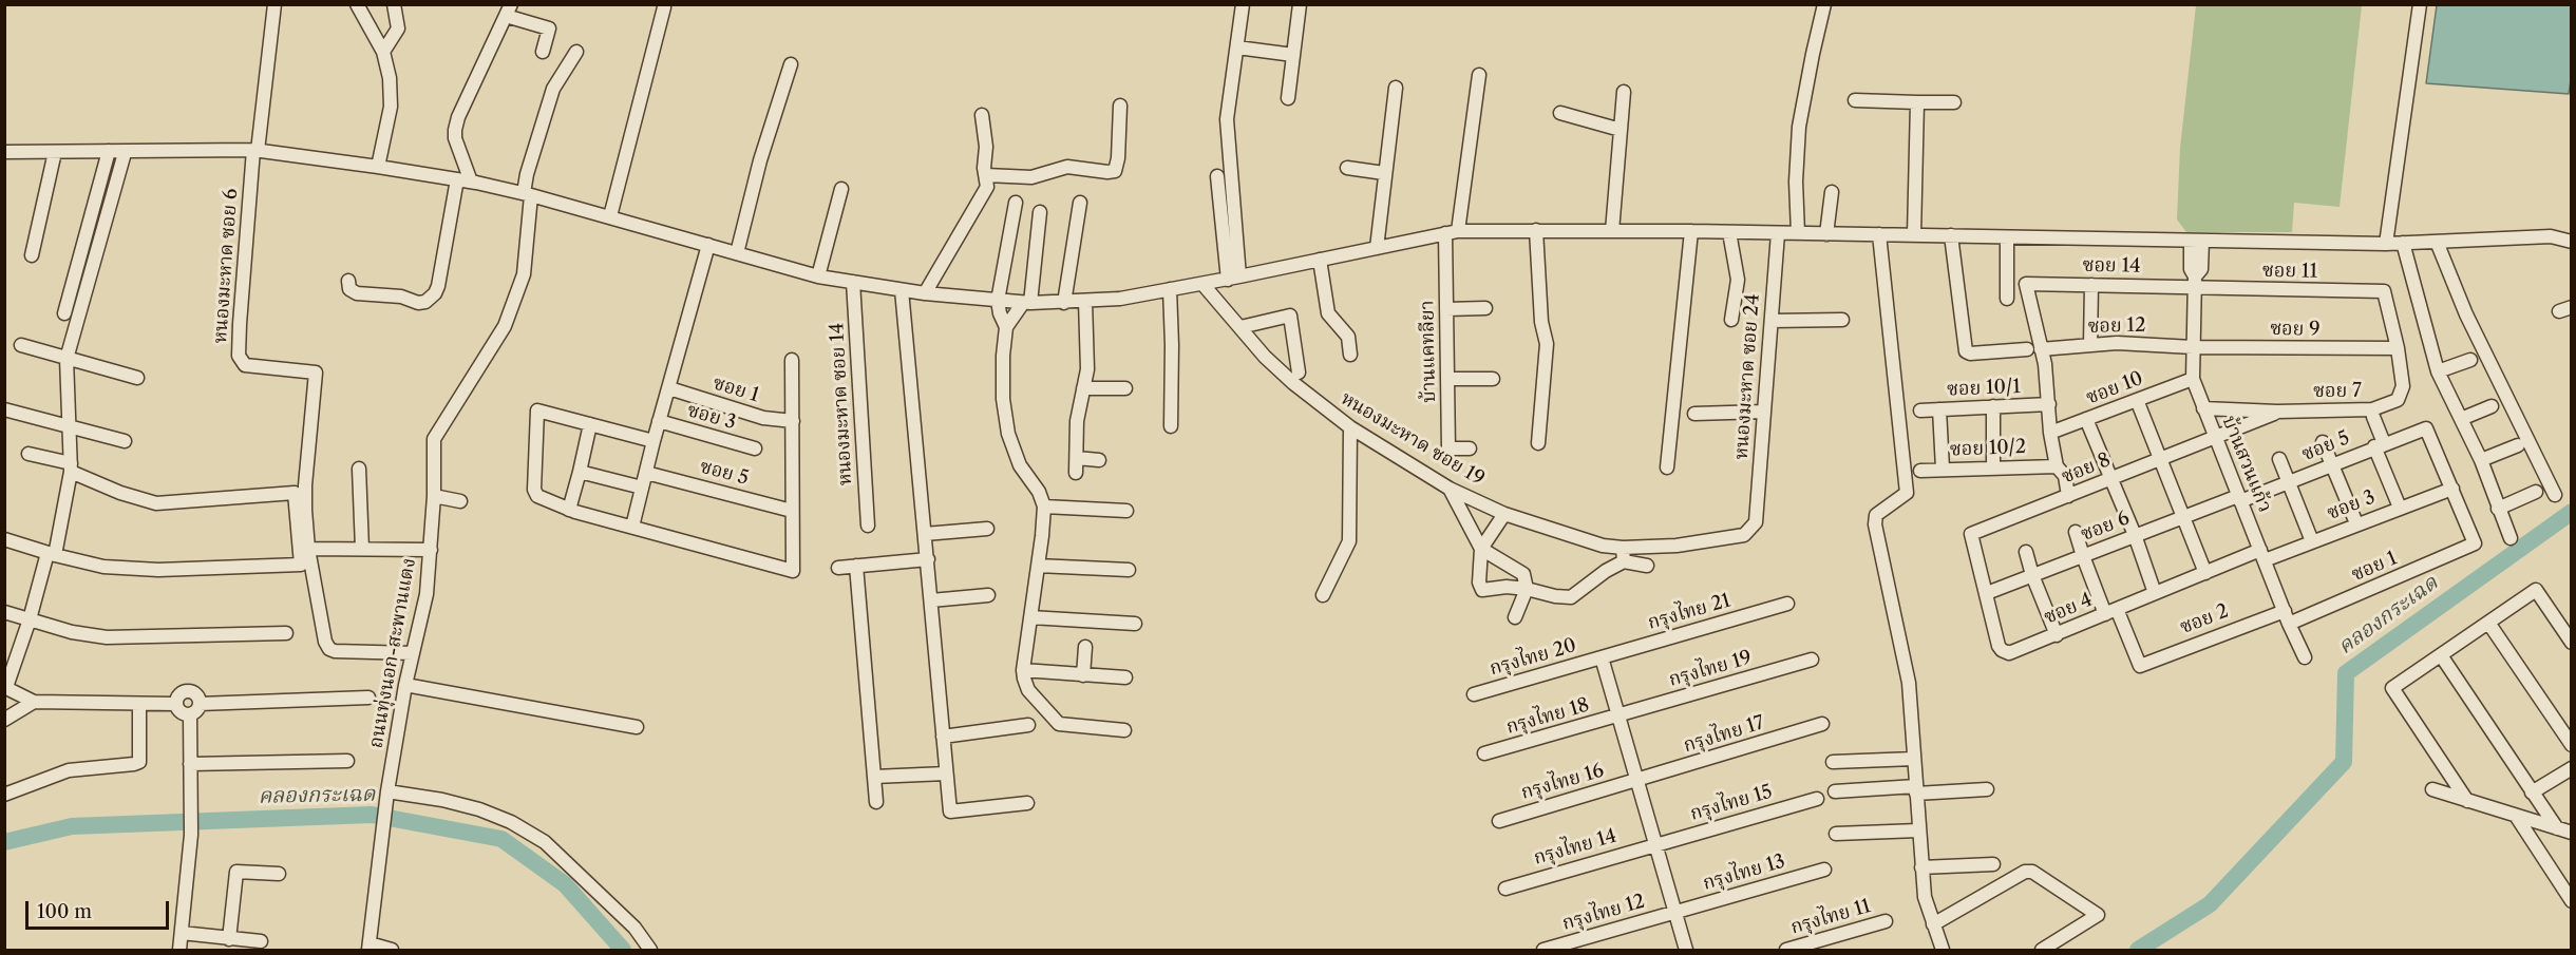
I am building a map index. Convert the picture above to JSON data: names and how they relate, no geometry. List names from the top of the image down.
{
  "streets": {
    "street": [
      "หนองมะหาด ซอย 6",
      "ซอย 14",
      "ซอย 11",
      "ซอย 12",
      "ซอย 9",
      "บ้านแคทลียา",
      "หนองมะหาด ซอย 24",
      "ซอย 10/1",
      "ซอย 10",
      "ซอย 1",
      "ซอย 7",
      "หนองมะหาด ซอย 14",
      "ซอย 3",
      "หนองมะหาด ซอย 19",
      "ซอย 5",
      "ซอย 10/2",
      "บ้านสวนแก้ว",
      "ซอย 8",
      "ซอย 6",
      "ซอย 4",
      "กรุงไทย 21",
      "ซอย 2",
      "ถนนทุ่งนอก-สะพานแตง",
      "กรุงไทย 20",
      "กรุงไทย 19",
      "กรุงไทย 18",
      "กรุงไทย 17",
      "กรุงไทย 16",
      "กรุงไทย 15",
      "กรุงไทย 14",
      "กรุงไทย 13",
      "กรุงไทย 12",
      "กรุงไทย 11"
    ]
  },
  "crossings": [
    ["หนองมะหาด ซอย 6", "ถนนทุ่งนอก-สะพานแตง"],
    ["ซอย 14", "ซอย 11"],
    ["ซอย 14", "ซอย 12"],
    ["ซอย 14", "บ้านสวนแก้ว"],
    ["ซอย 11", "ซอย 7"],
    ["ซอย 11", "บ้านสวนแก้ว"],
    ["ซอย 12", "ซอย 9"],
    ["ซอย 12", "บ้านสวนแก้ว"],
    ["ซอย 9", "ซอย 7"],
    ["ซอย 9", "บ้านสวนแก้ว"],
    ["หนองมะหาด ซอย 24", "หนองมะหาด ซอย 19"],
    ["ซอย 10", "บ้านสวนแก้ว"],
    ["ซอย 1", "ซอย 3"],
    ["ซอย 1", "ซอย 5"],
    ["ซอย 1", "บ้านสวนแก้ว"],
    ["ซอย 7", "บ้านสวนแก้ว"],
    ["ซอย 7", "ซอย 8"],
    ["ซอย 3", "ซอย 5"],
    ["ซอย 3", "บ้านสวนแก้ว"],
    ["ซอย 3", "ซอย 4"],
    ["ซอย 5", "บ้านสวนแก้ว"],
    ["ซอย 5", "ซอย 6"],
    ["บ้านสวนแก้ว", "ซอย 8"],
    ["บ้านสวนแก้ว", "ซอย 6"],
    ["บ้านสวนแก้ว", "ซอย 4"],
    ["บ้านสวนแก้ว", "ซอย 2"],
    ["ซอย 8", "ซอย 4"],
    ["ซอย 6", "ซอย 4"],
    ["ซอย 4", "ซอย 2"],
    ["กรุงไทย 21", "กรุงไทย 20"],
    ["กรุงไทย 19", "กรุงไทย 18"],
    ["กรุงไทย 17", "กรุงไทย 16"],
    ["กรุงไทย 15", "กรุงไทย 14"],
    ["กรุงไทย 13", "กรุงไทย 12"]
  ],
  "water": ["คลองกระเฉด"],
  "scale_bar": "100 m"
}
